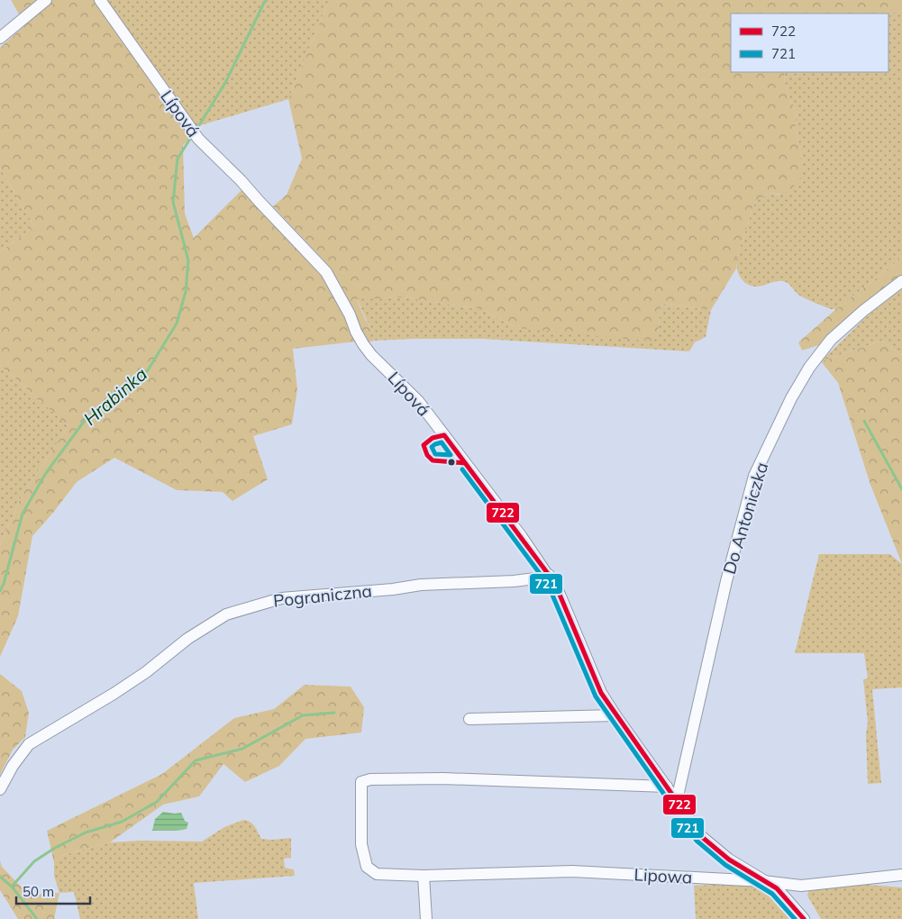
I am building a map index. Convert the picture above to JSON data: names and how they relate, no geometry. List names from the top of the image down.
{
  "streets": {
    "street": [
      "Lípová",
      "Do Antoniczka",
      "Pograniczna",
      "Lipowa"
    ]
  },
  "crossings": [
    ["Lípová", "Do Antoniczka"],
    ["Lípová", "Pograniczna"],
    ["Lípová", "Lipowa"]
  ],
  "water": ["Hrabinka"],
  "lines": ["transit line 722", "transit line 721"],
  "legend": ["722", "721"],
  "scale_bar": "50 m"
}
